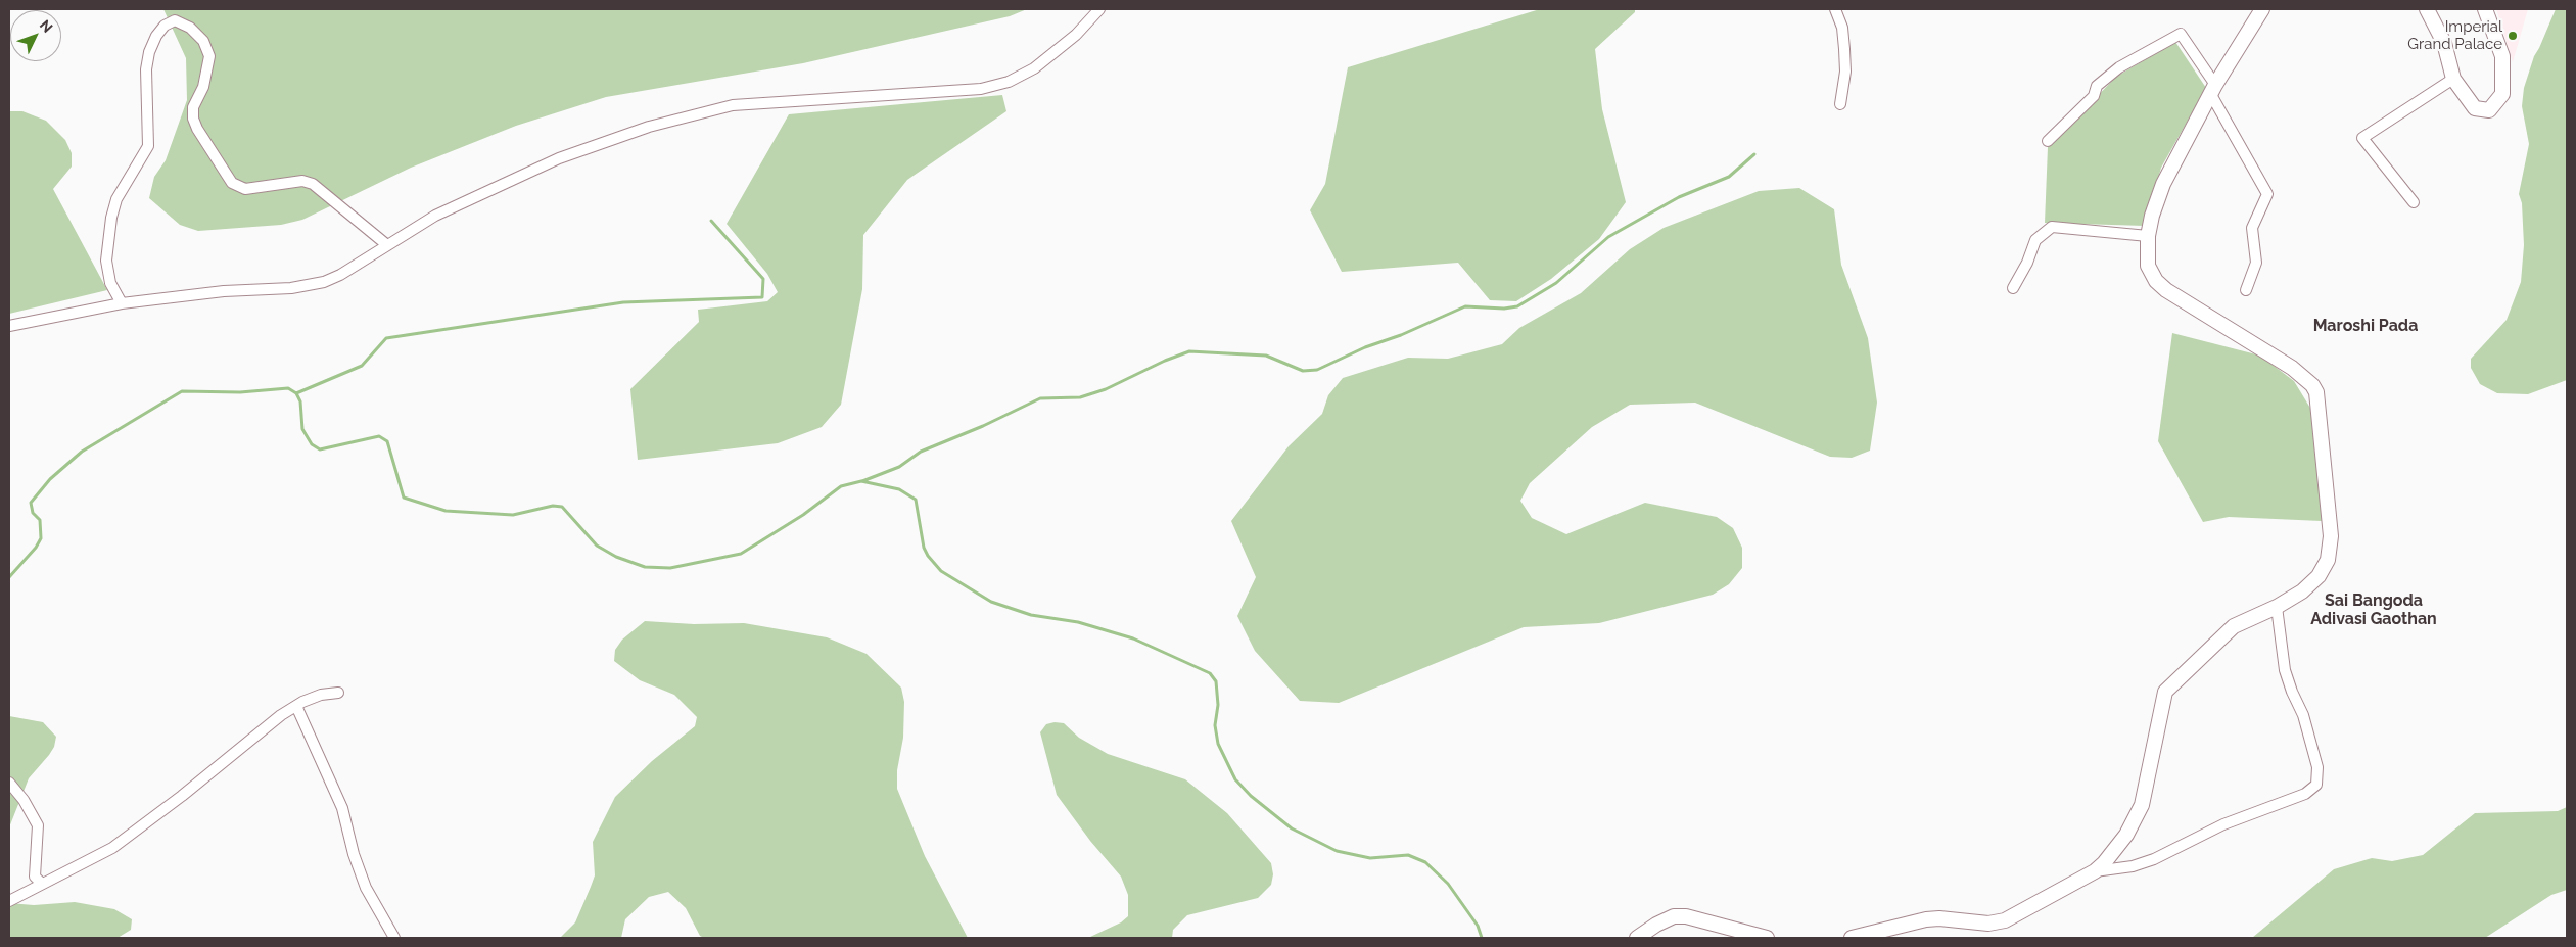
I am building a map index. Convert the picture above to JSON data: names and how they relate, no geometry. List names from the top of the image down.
{
  "districts": ["Maroshi Pada", "Sai Bangoda Adivasi Gaothan"],
  "places": ["Imperial Grand Palace"],
  "north": "top right"
}
